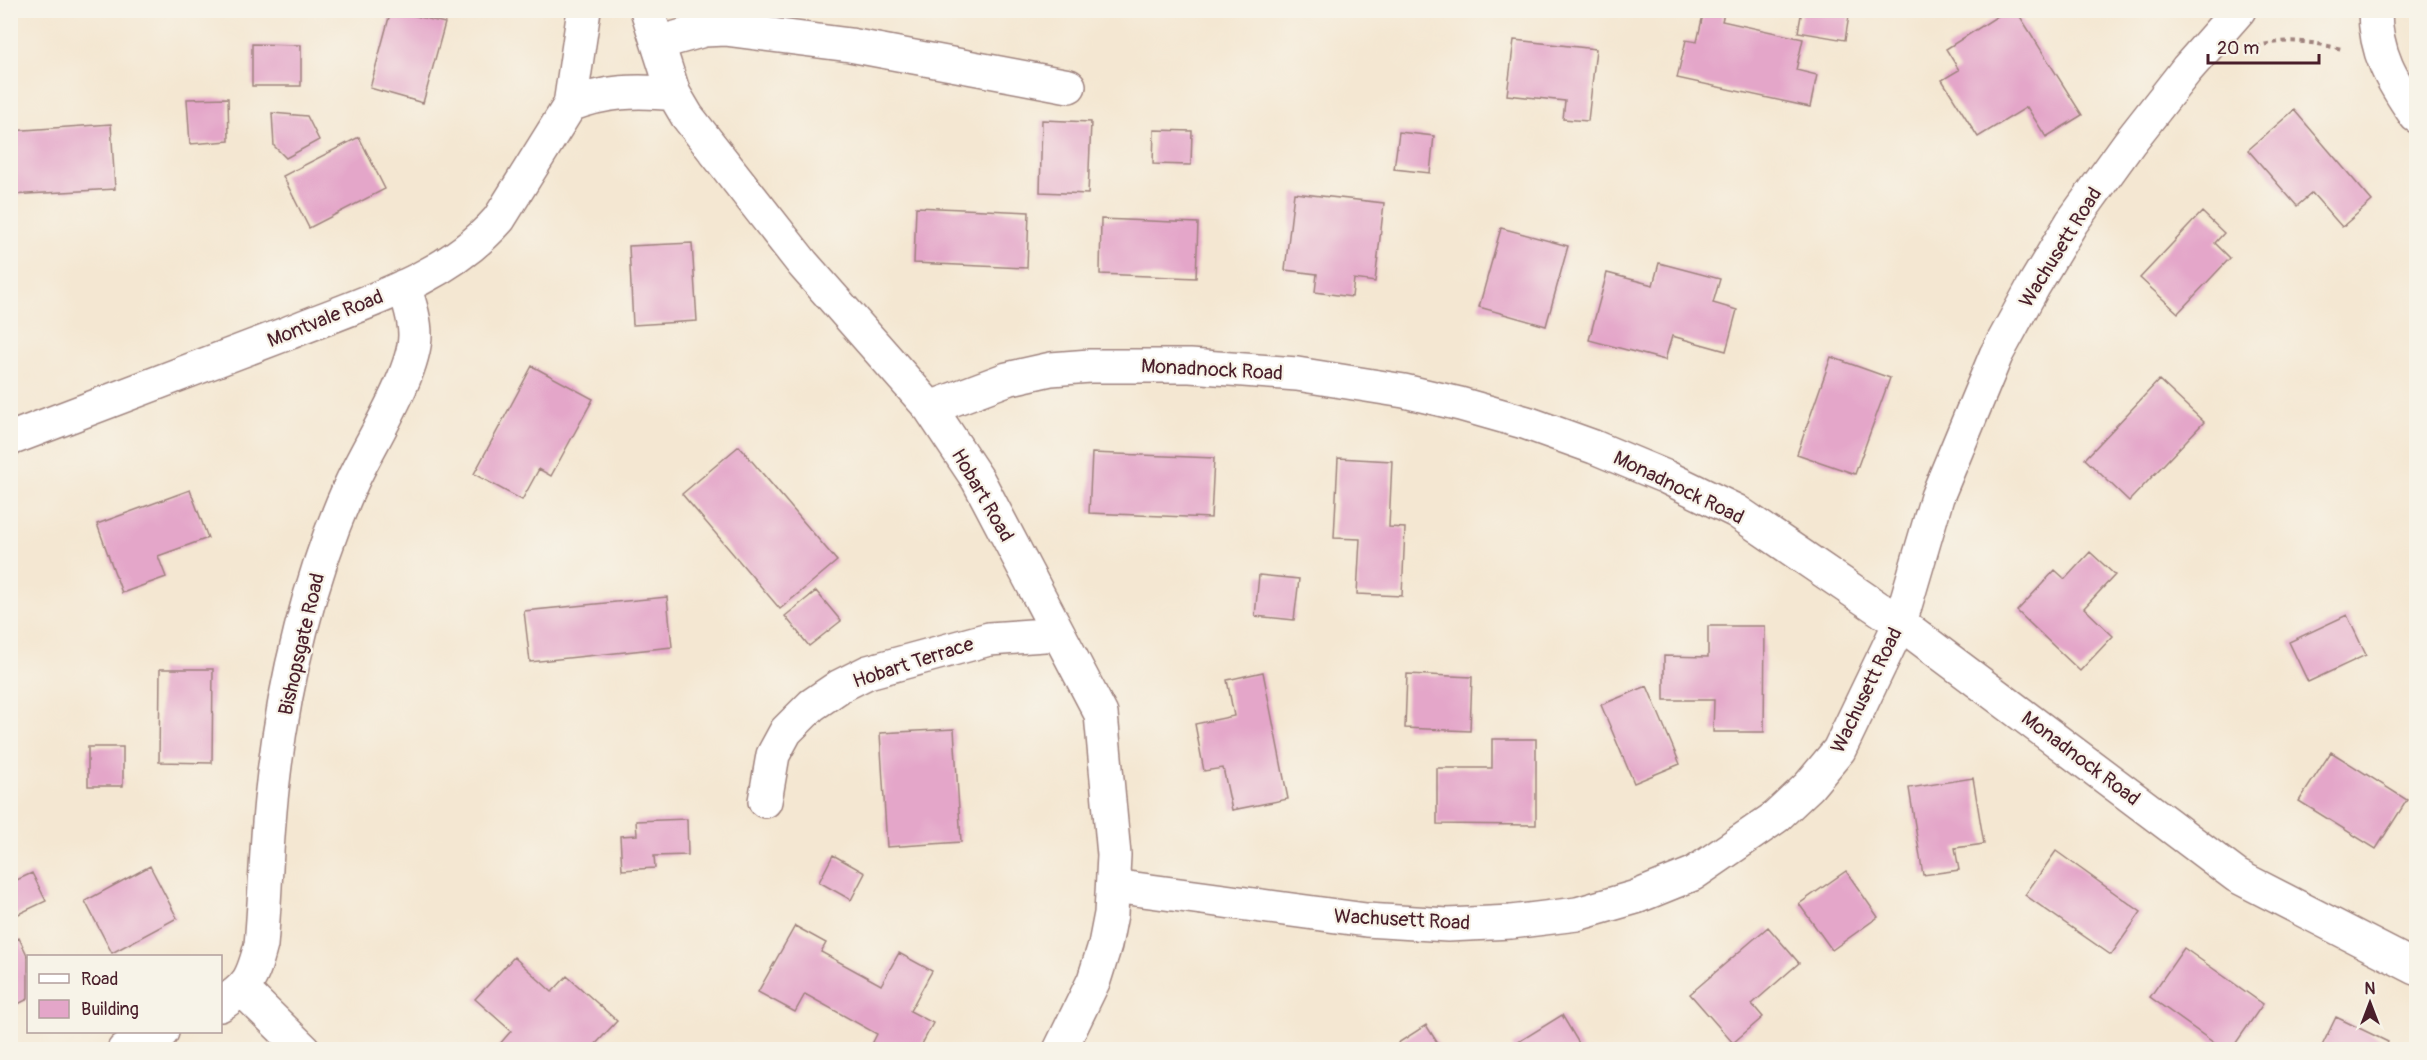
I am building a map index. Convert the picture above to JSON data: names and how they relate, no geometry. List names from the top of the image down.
{
  "streets": {
    "street": [
      "Wachusett Road",
      "Montvale Road",
      "Monadnock Road",
      "Hobart Road",
      "Bishopsgate Road",
      "Hobart Terrace"
    ]
  },
  "crossings": [
    ["Wachusett Road", "Monadnock Road"],
    ["Wachusett Road", "Hobart Road"],
    ["Montvale Road", "Bishopsgate Road"],
    ["Monadnock Road", "Hobart Road"],
    ["Hobart Road", "Hobart Terrace"]
  ],
  "legend": ["Road", "Building"],
  "scale_bar": "20 m",
  "north": "top"
}
